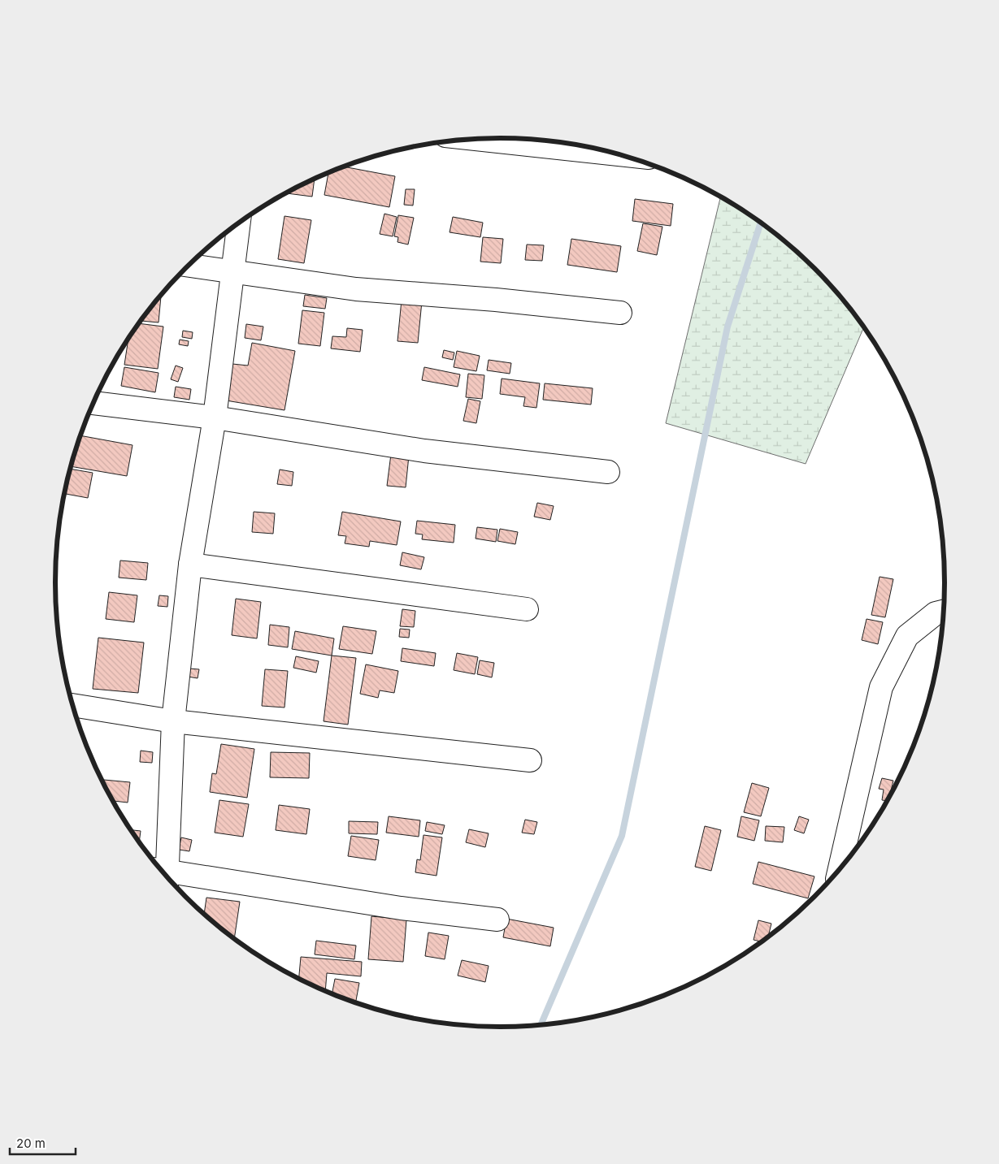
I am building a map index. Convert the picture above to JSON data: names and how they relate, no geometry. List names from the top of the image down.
{
  "scale_bar": "20 m"
}
